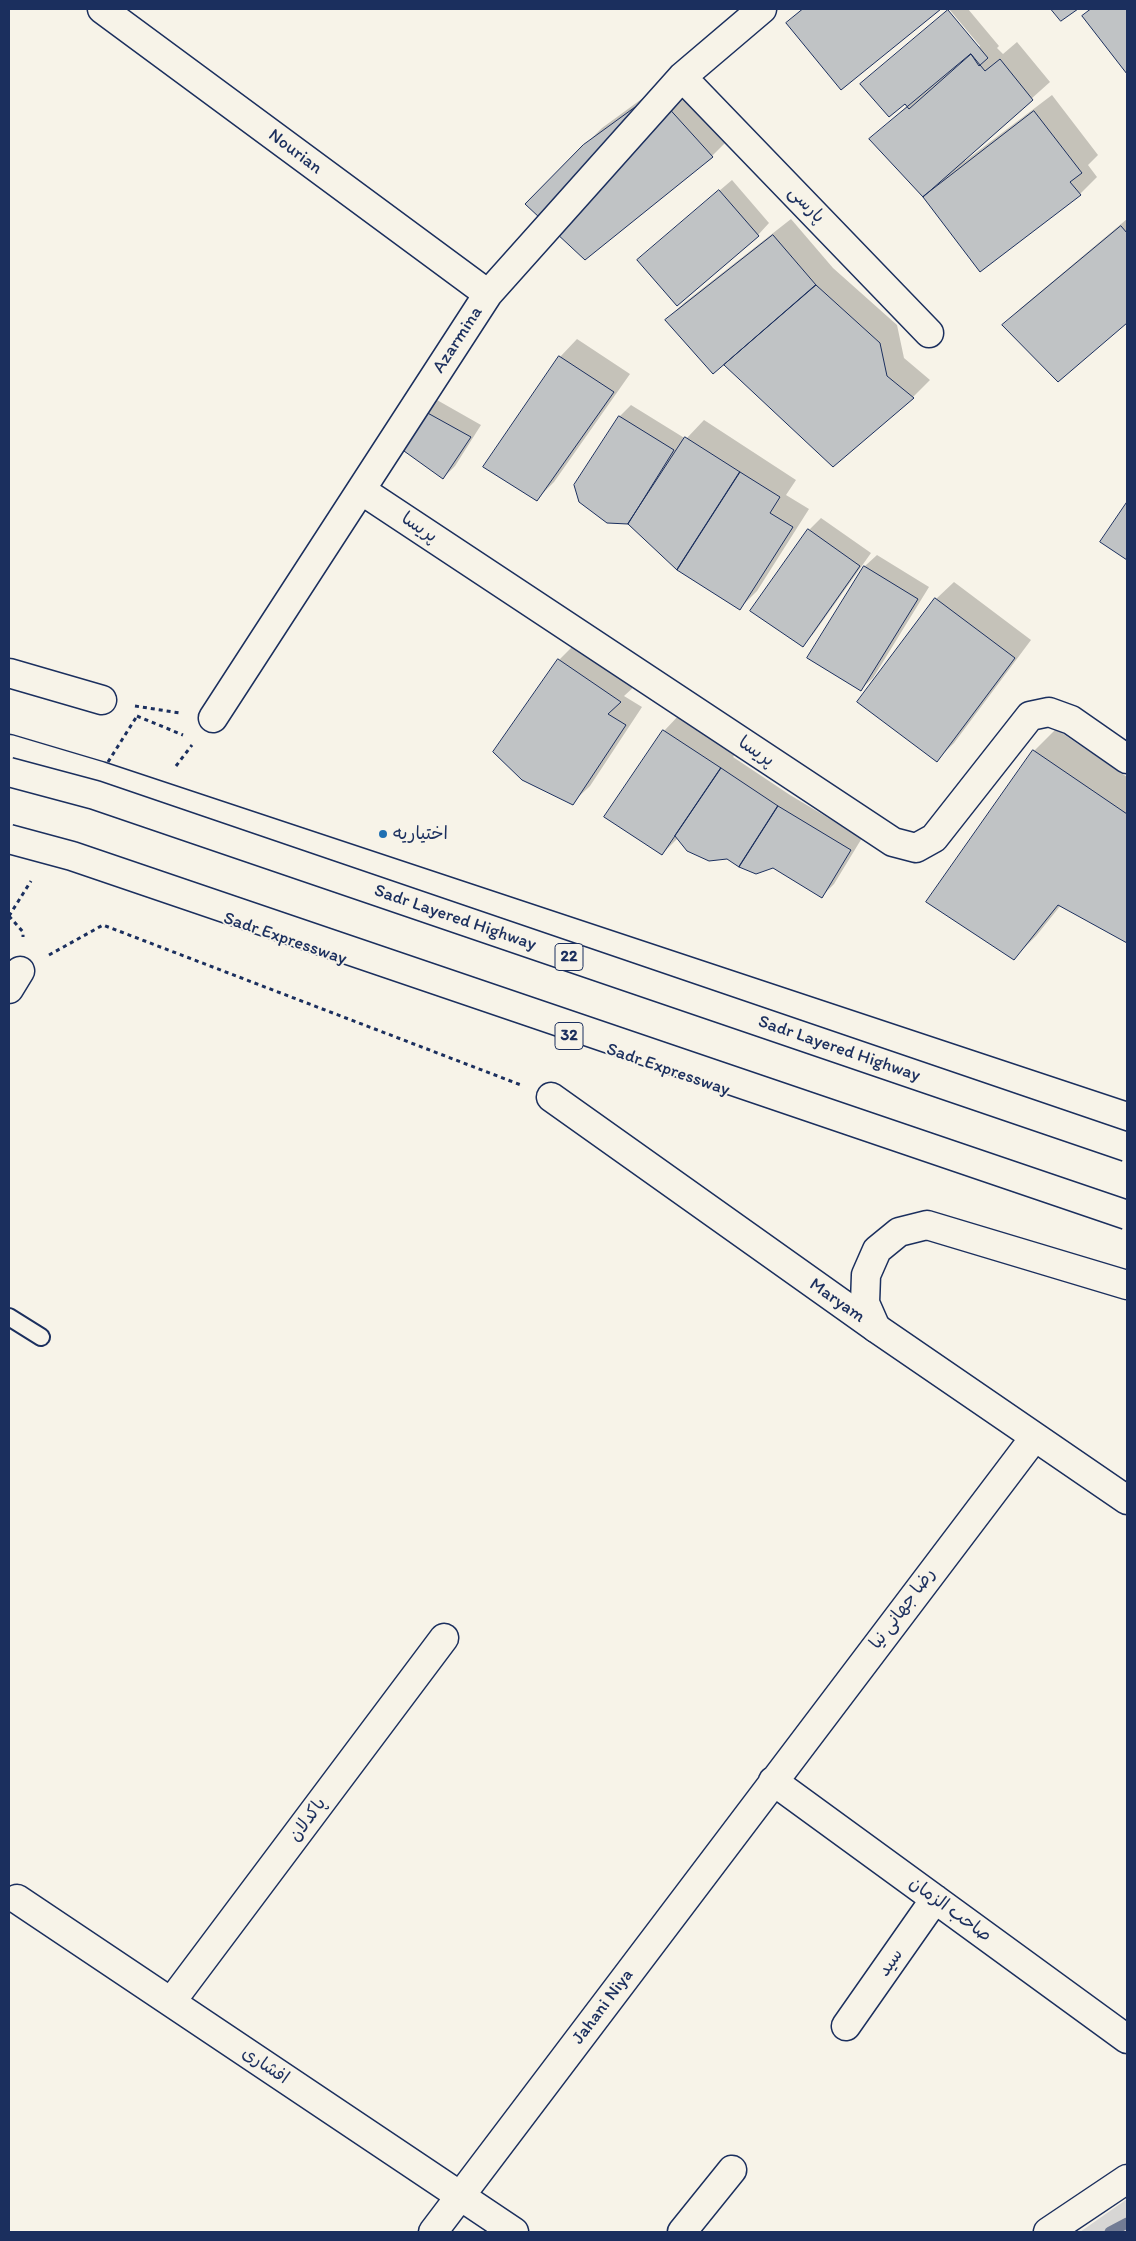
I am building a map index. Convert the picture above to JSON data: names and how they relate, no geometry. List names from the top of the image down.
{
  "streets": {
    "main road": [
      "Nourian",
      "پارسی",
      "Azarmina",
      "پریسا",
      "Sadr Layered Highway",
      "Sadr Expressway",
      "22",
      "32",
      "Maryam",
      "رضا جهانی نیا",
      "پاکدلان",
      "صاحب الزمان",
      "سید",
      "Jahani Niya",
      "افشاری"
    ]
  },
  "crossings": [
    ["Nourian", "Azarmina"],
    ["پارسی", "Azarmina"],
    ["Azarmina", "پریسا"],
    ["Maryam", "رضا جهانی نیا"],
    ["رضا جهانی نیا", "صاحب الزمان"],
    ["رضا جهانی نیا", "Jahani Niya"],
    ["پاکدلان", "افشاری"],
    ["صاحب الزمان", "سید"],
    ["صاحب الزمان", "Jahani Niya"],
    ["Jahani Niya", "افشاری"]
  ],
  "places": ["اختیاریه"]
}
